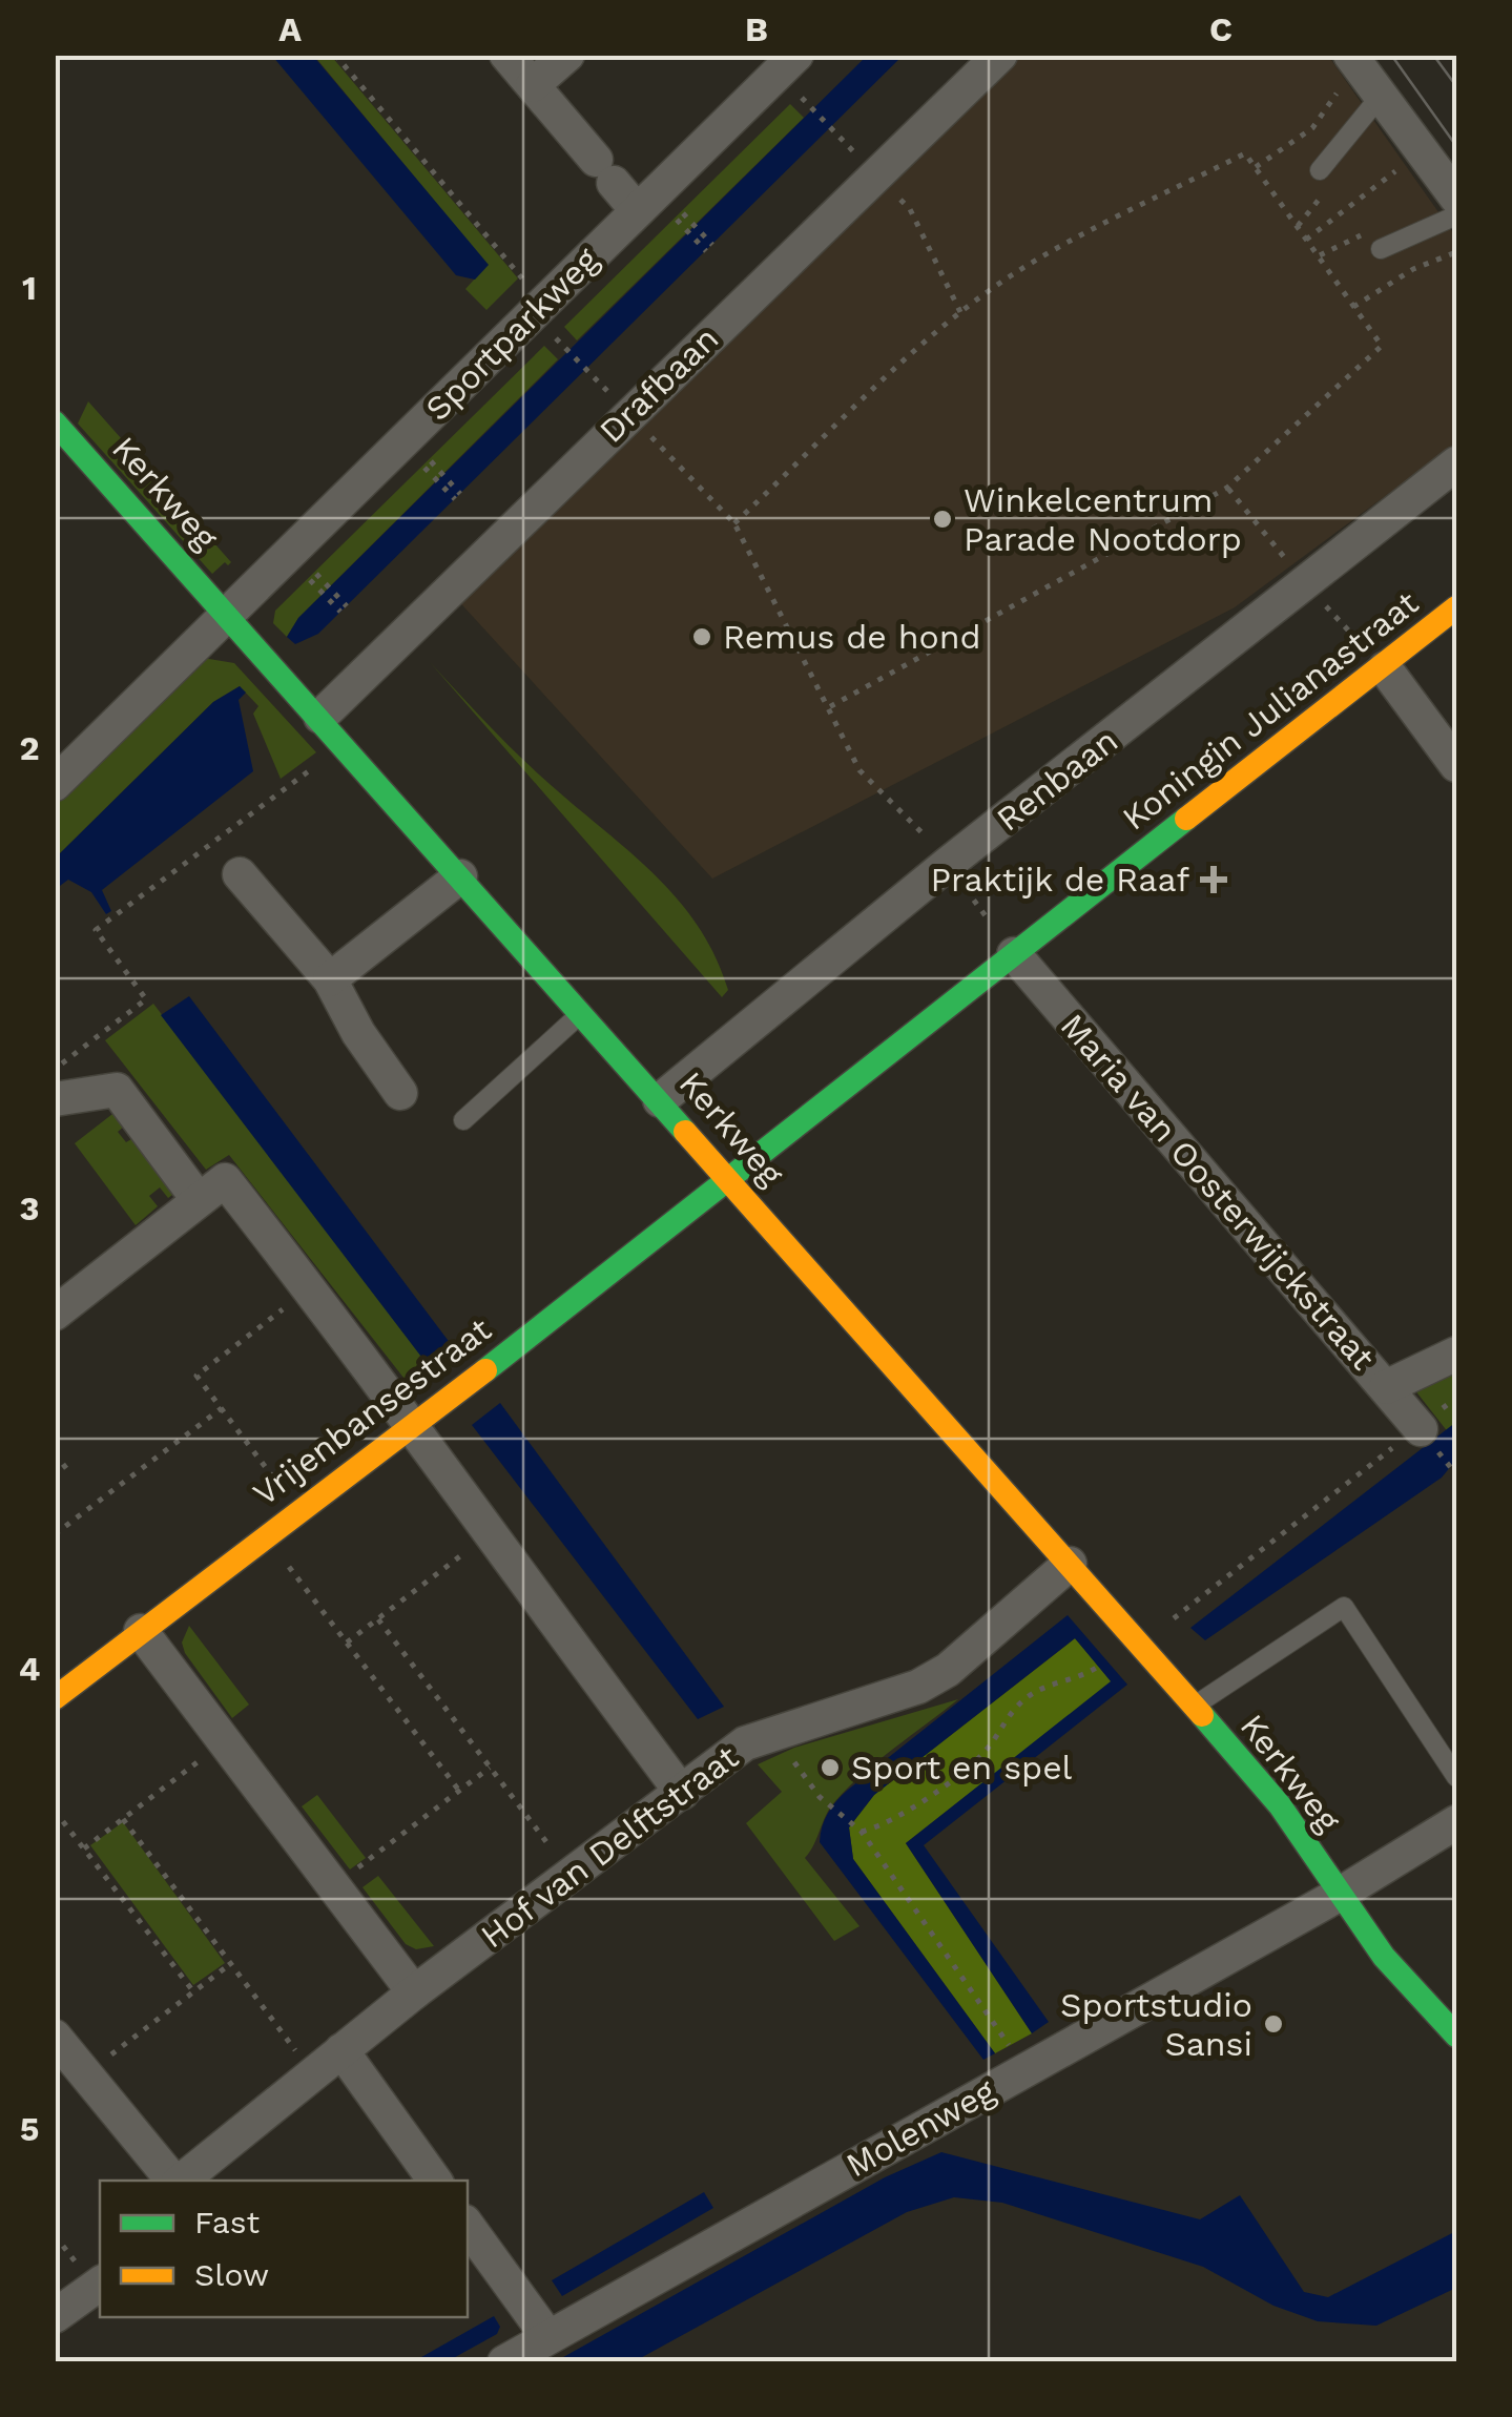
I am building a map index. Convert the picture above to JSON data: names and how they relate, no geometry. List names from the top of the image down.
{
  "streets": {
    "street": [
      "Sportparkweg",
      "Drafbaan",
      "Kerkweg",
      "Koningin Julianastraat",
      "Renbaan",
      "Maria van Oosterwijckstraat",
      "Vrijenbansestraat",
      "Hof van Delftstraat",
      "Molenweg"
    ]
  },
  "crossings": [
    ["Sportparkweg", "Kerkweg"],
    ["Drafbaan", "Kerkweg"],
    ["Kerkweg", "Koningin Julianastraat"],
    ["Kerkweg", "Renbaan"],
    ["Kerkweg", "Vrijenbansestraat"],
    ["Kerkweg", "Hof van Delftstraat"],
    ["Kerkweg", "Molenweg"],
    ["Koningin Julianastraat", "Maria van Oosterwijckstraat"],
    ["Koningin Julianastraat", "Vrijenbansestraat"]
  ],
  "places": {
    "other": [
      "Winkelcentrum Parade Nootdorp",
      "Remus de hond",
      "Sport en spel",
      "Sportstudio Sansi"
    ],
    "health": ["Praktijk de Raaf"]
  },
  "legend": ["Fast", "Slow"],
  "grid": {
    "columns": ["A", "B", "C"],
    "rows": [
      "1",
      "2",
      "3",
      "4",
      "5"
    ]
  }
}
